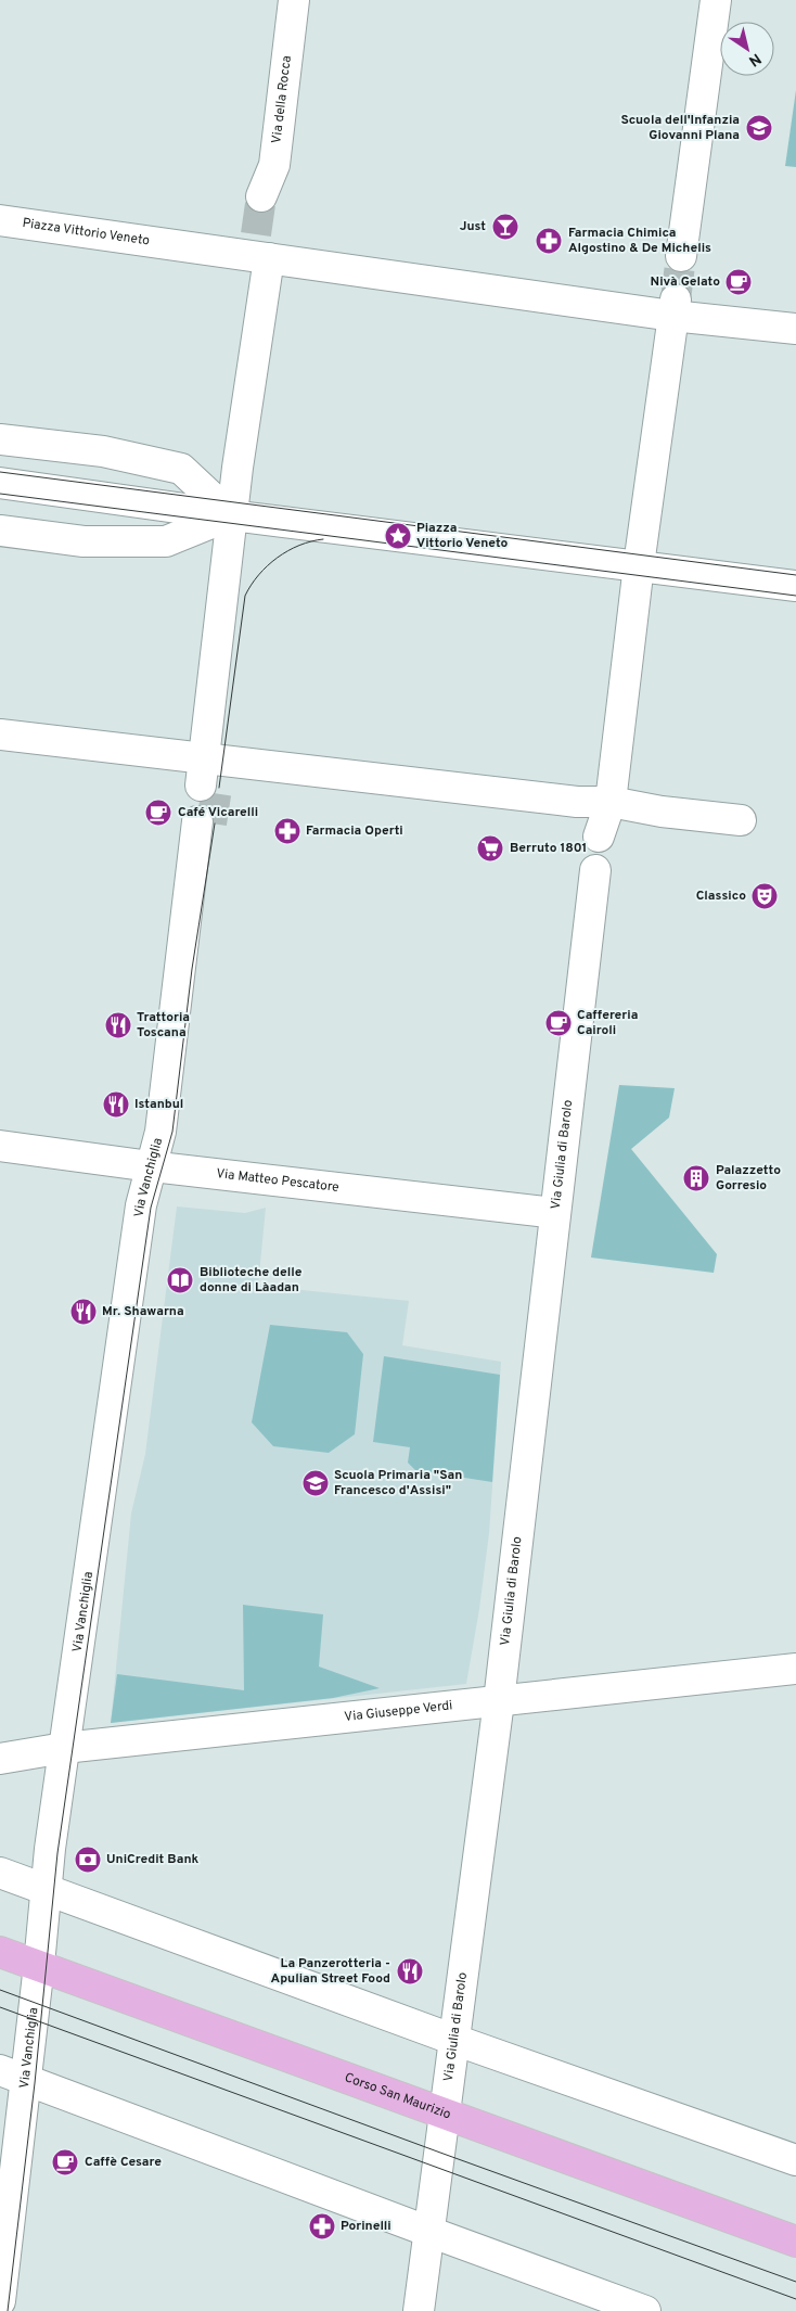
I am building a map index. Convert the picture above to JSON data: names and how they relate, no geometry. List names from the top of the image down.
{
  "streets": {
    "main road": ["Corso San Maurizio"],
    "street": [
      "Via della Rocca",
      "Piazza Vittorio Veneto",
      "Via Giulia di Barolo",
      "Via Vanchiglia",
      "Via Matteo Pescatore",
      "Via Giuseppe Verdi"
    ]
  },
  "crossings": [
    ["Via Giulia di Barolo", "Via Matteo Pescatore"],
    ["Via Giulia di Barolo", "Via Giuseppe Verdi"],
    ["Via Giulia di Barolo", "Corso San Maurizio"],
    ["Via Vanchiglia", "Via Matteo Pescatore"],
    ["Via Vanchiglia", "Via Giuseppe Verdi"],
    ["Via Vanchiglia", "Corso San Maurizio"]
  ],
  "places": {
    "school or university": ["Scuola dell'Infanzia Giovanni Plana", "Scuola Primaria \"San Francesco d'Assisi\""],
    "bar": ["Just"],
    "pharmacy": ["Farmacia Chimica Algostino & De Michelis", "Farmacia Operti", "Porinelli"],
    "cafe": [
      "Nivà Gelato",
      "Café Vicarelli",
      "Caffereria Cairoli",
      "Caffè Cesare"
    ],
    "place": ["Piazza Vittorio Veneto"],
    "supermarket": ["Berruto 1801"],
    "theatre": ["Classico"],
    "restaurant": [
      "Trattoria Toscana",
      "Istanbul",
      "Mr. Shawarna",
      "La Panzerotteria - Apulian Street Food"
    ],
    "building": ["Palazzetto Gorresio"],
    "library": ["Biblioteche delle donne di Làadan"],
    "bank": ["UniCredit Bank"]
  },
  "north": "bottom right"
}
